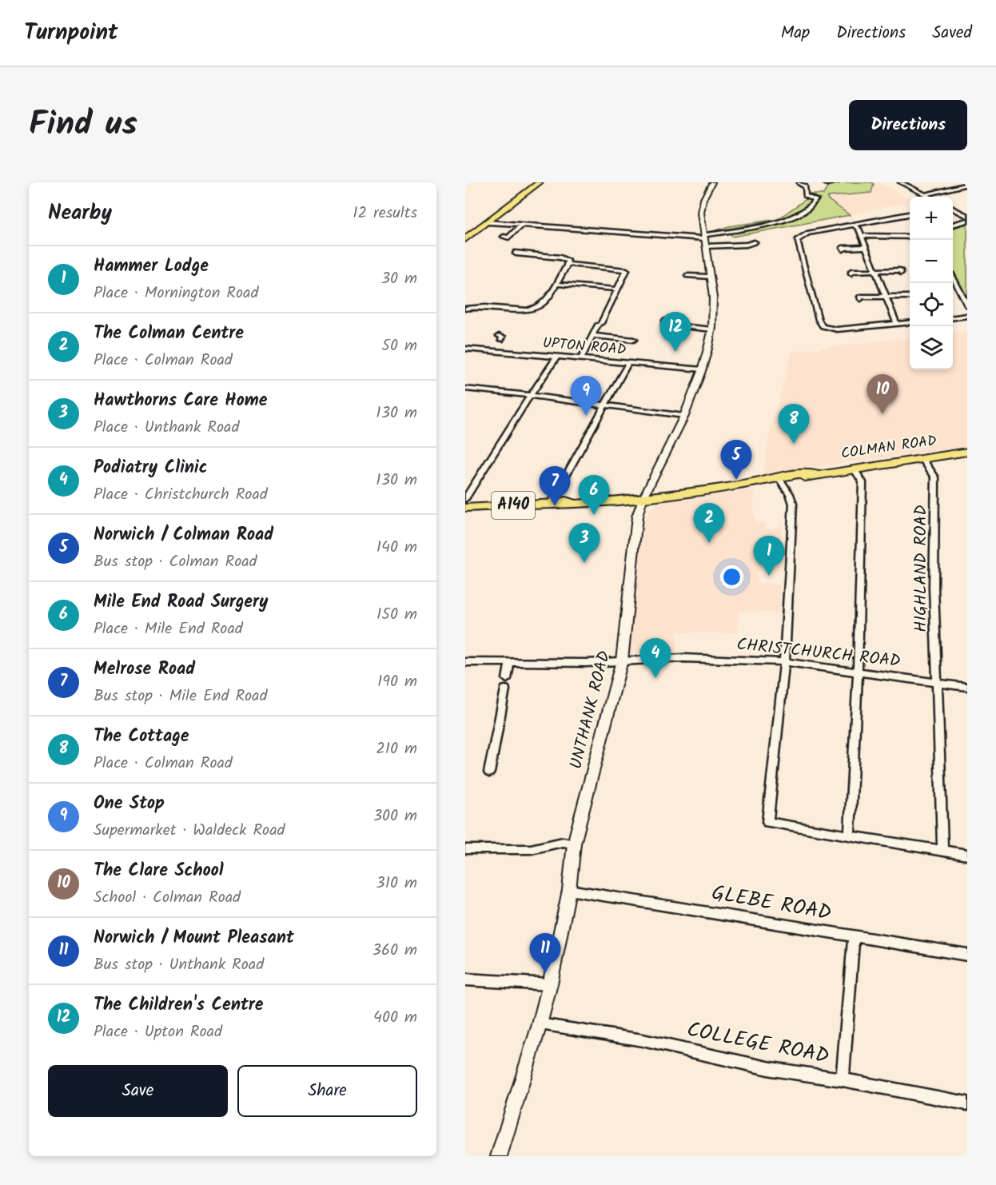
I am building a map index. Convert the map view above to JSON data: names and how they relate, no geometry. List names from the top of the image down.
{
  "streets": {
    "highway": ["COLMAN ROAD", "A140"],
    "street": [
      "UPTON ROAD",
      "HIGHLAND ROAD",
      "CHRISTCHURCH ROAD",
      "UNTHANK ROAD",
      "GLEBE ROAD",
      "COLLEGE ROAD"
    ]
  },
  "crossings": [
    ["UPTON ROAD", "UNTHANK ROAD"],
    ["COLMAN ROAD", "A140"],
    ["COLMAN ROAD", "HIGHLAND ROAD"],
    ["COLMAN ROAD", "UNTHANK ROAD"],
    ["A140", "UNTHANK ROAD"],
    ["HIGHLAND ROAD", "CHRISTCHURCH ROAD"],
    ["CHRISTCHURCH ROAD", "UNTHANK ROAD"],
    ["UNTHANK ROAD", "GLEBE ROAD"],
    ["UNTHANK ROAD", "COLLEGE ROAD"]
  ],
  "page": {
    "header": "Turnpoint",
    "nav": ["Map", "Directions", "Saved"],
    "title": "Find us",
    "buttons": [
      "Directions",
      ["Save", "Share"]
    ],
    "heading": ["Nearby", "12 results"],
    "map_buttons": ["+", "−"],
    "list": [
      {
        "mark": "1",
        "name": "Hammer Lodge",
        "note": "Place · Mornington Road",
        "value": "30 m"
      },
      {
        "mark": "2",
        "name": "The Colman Centre",
        "note": "Place · Colman Road",
        "value": "50 m"
      },
      {
        "mark": "3",
        "name": "Hawthorns Care Home",
        "note": "Place · Unthank Road",
        "value": "130 m"
      },
      {
        "mark": "4",
        "name": "Podiatry Clinic",
        "note": "Place · Christchurch Road",
        "value": "130 m"
      },
      {
        "mark": "5",
        "name": "Norwich / Colman Road",
        "note": "Bus stop · Colman Road",
        "value": "140 m"
      },
      {
        "mark": "6",
        "name": "Mile End Road Surgery",
        "note": "Place · Mile End Road",
        "value": "150 m"
      },
      {
        "mark": "7",
        "name": "Melrose Road",
        "note": "Bus stop · Mile End Road",
        "value": "190 m"
      },
      {
        "mark": "8",
        "name": "The Cottage",
        "note": "Place · Colman Road",
        "value": "210 m"
      },
      {
        "mark": "9",
        "name": "One Stop",
        "note": "Supermarket · Waldeck Road",
        "value": "300 m"
      },
      {
        "mark": "10",
        "name": "The Clare School",
        "note": "School · Colman Road",
        "value": "310 m"
      },
      {
        "mark": "11",
        "name": "Norwich / Mount Pleasant",
        "note": "Bus stop · Unthank Road",
        "value": "360 m"
      },
      {
        "mark": "12",
        "name": "The Children's Centre",
        "note": "Place · Upton Road",
        "value": "400 m"
      }
    ],
    "pins": [
      "12",
      "10",
      "9",
      "8",
      "5",
      "7",
      "6",
      "2",
      "3",
      "1",
      "4",
      "11"
    ]
  }
}
